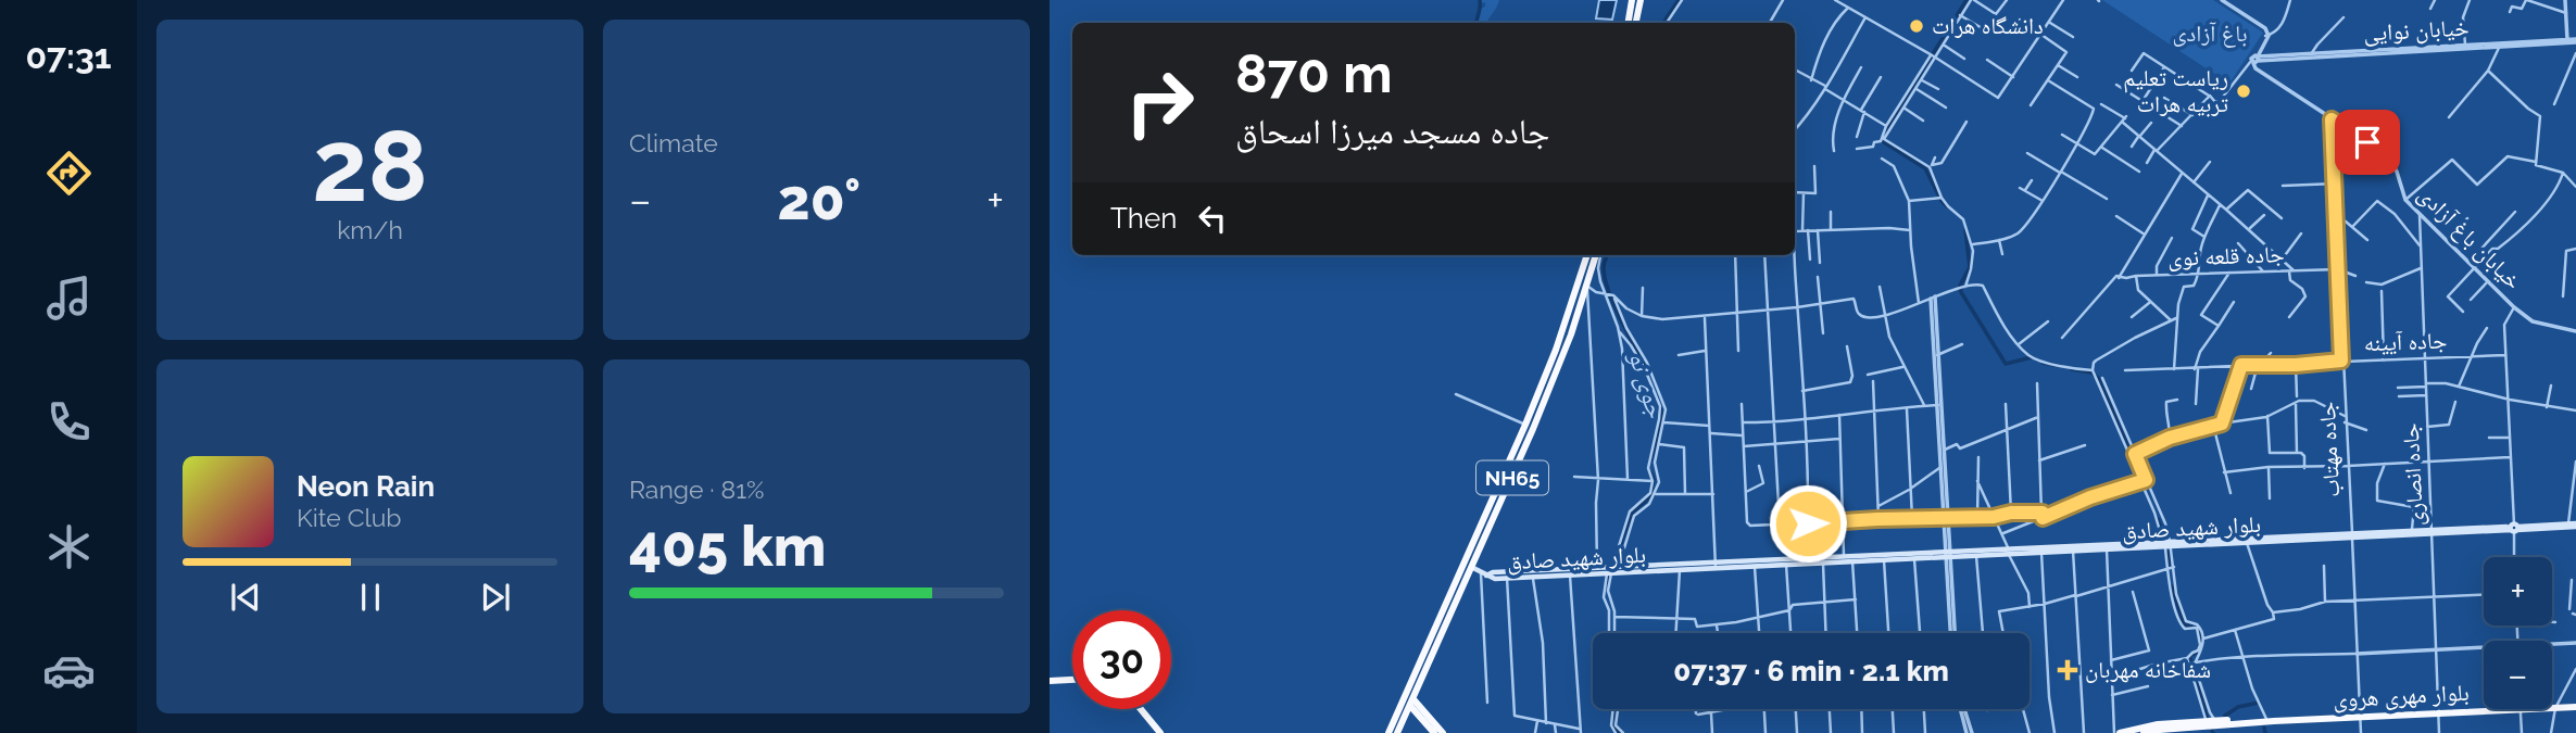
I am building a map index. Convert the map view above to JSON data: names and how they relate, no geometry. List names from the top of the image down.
{
  "streets": {
    "highway": ["NH65", "بلوار مهری هروی"],
    "main road": ["بلوار شهید صادق"],
    "street": [
      "خیابان نوایی",
      "خیابان باغ آزادی",
      "جاده قلعه نوی",
      "جاده آیینه",
      "جاده مهتاب",
      "جاده انصاری"
    ]
  },
  "crossings": [
    ["خیابان نوایی", "خیابان باغ آزادی"],
    ["خیابان باغ آزادی", "جاده مهتاب"],
    ["خیابان باغ آزادی", "جاده انصاری"],
    ["جاده قلعه نوی", "جاده مهتاب"],
    ["جاده آیینه", "جاده مهتاب"],
    ["جاده آیینه", "جاده انصاری"],
    ["جاده مهتاب", "بلوار شهید صادق"],
    ["جاده مهتاب", "بلوار مهری هروی"],
    ["جاده انصاری", "بلوار شهید صادق"],
    ["جاده انصاری", "بلوار مهری هروی"]
  ],
  "water": ["جوی نو"],
  "parks": ["باغ آزادی"],
  "places": {
    "other": ["دانشگاه هرات", "ریاست تعلیم تربیه هرات"],
    "health": ["شفاخانه مهربان"]
  },
  "page": {
    "tabs": "07:31",
    "tile": [
      ["28", "km/h"],
      "Climate",
      ["Range · 81%", "405 km"]
    ],
    "turn": ["870 m", "جاده مسجد ميرزا اسحاق"],
    "heat": ["−", "20°", "+"],
    "then": "Then",
    "song": ["Neon Rain", "Kite Club"],
    "map_buttons": ["+", "−"],
    "limit": "30",
    "trip": "07:37 · 6 min · 2.1 km"
  }
}
